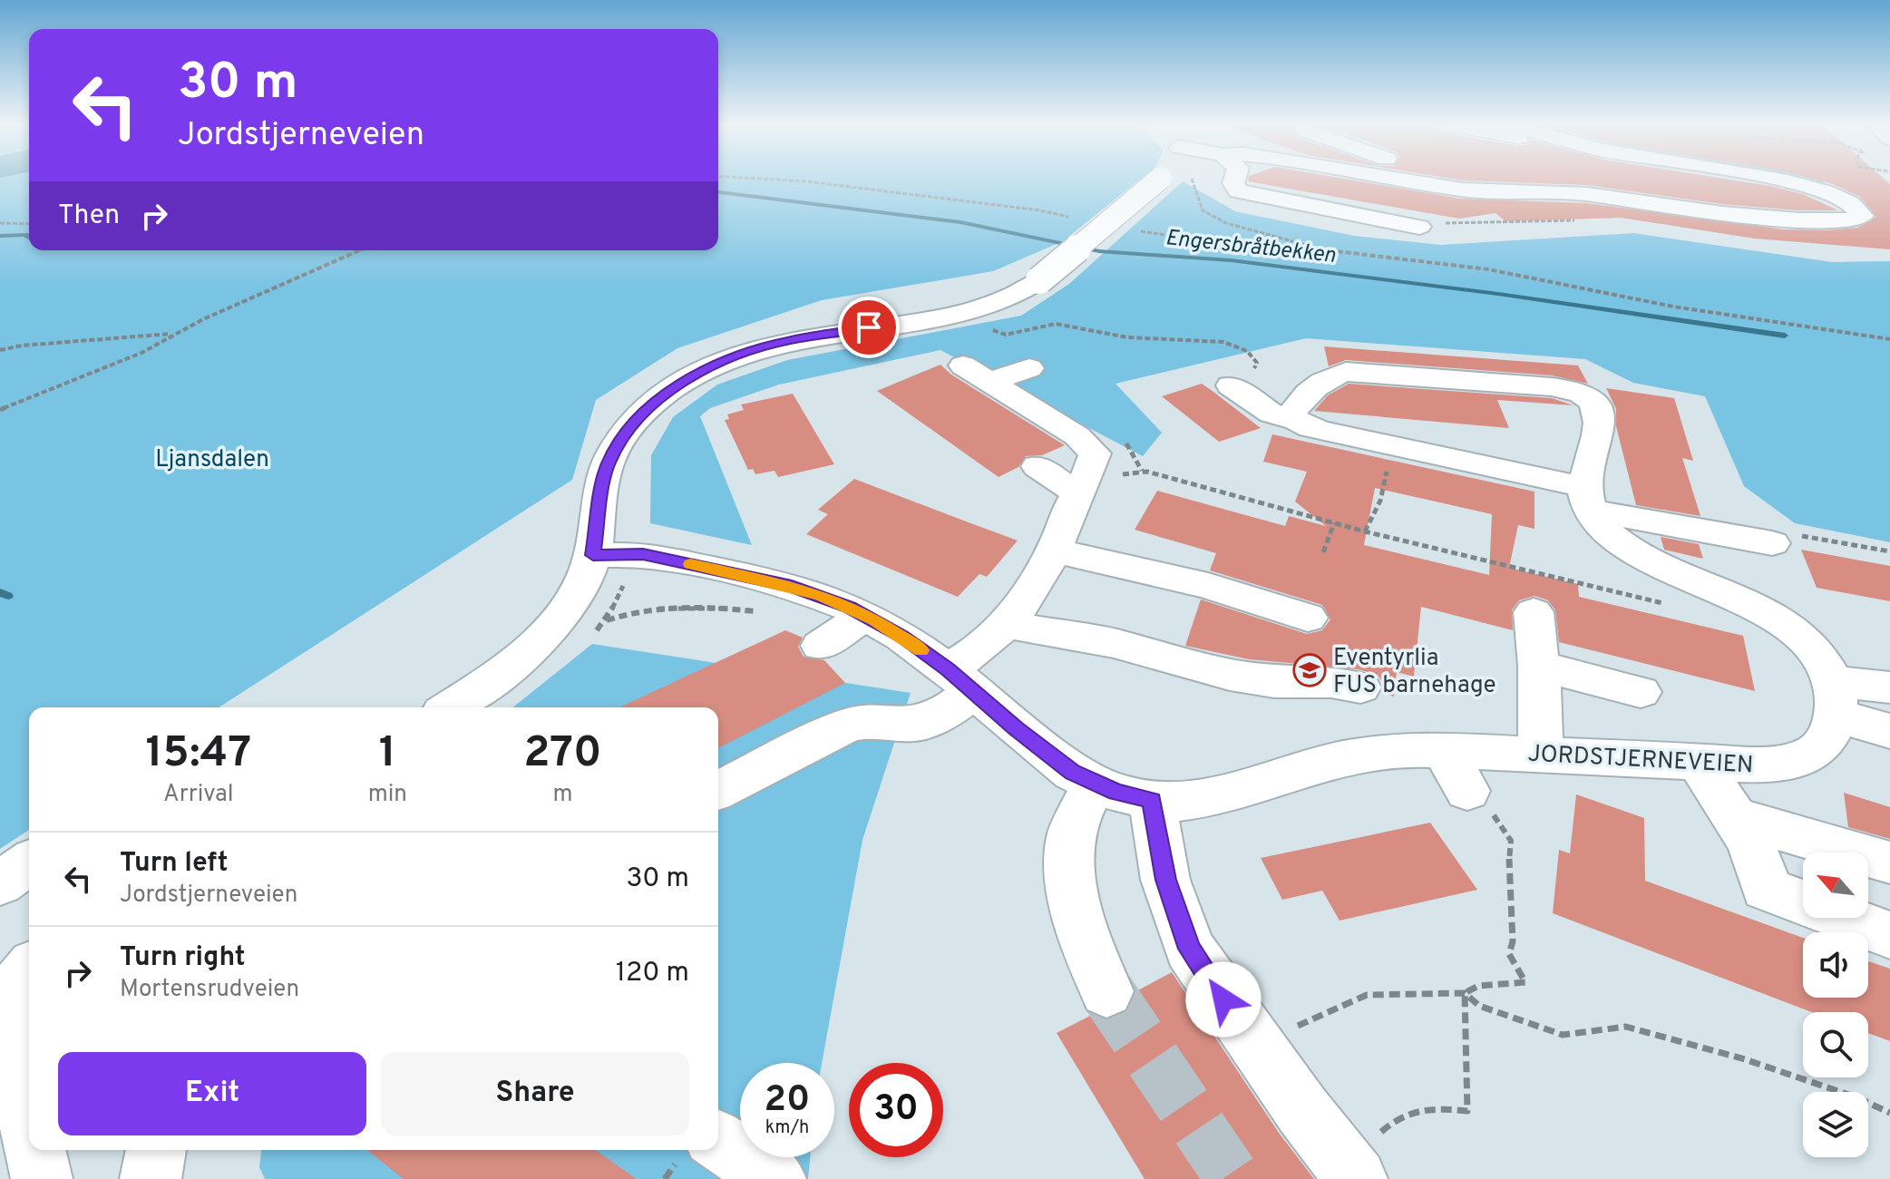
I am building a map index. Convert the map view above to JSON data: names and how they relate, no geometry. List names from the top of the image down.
{
  "streets": {
    "street": ["JORDSTJERNEVEIEN"]
  },
  "water": ["Engersbråtbekken"],
  "parks": ["Ljansdalen"],
  "places": {
    "school or university": ["Eventyrlia FUS barnehage"]
  },
  "north": "top left",
  "page": {
    "turn": ["30 m", "Jordstjerneveien"],
    "then": "Then",
    "eta": [
      "15:47",
      "Arrival",
      "1",
      "min",
      "270",
      "m"
    ],
    "list": [
      {
        "name": "Turn left",
        "note": "Jordstjerneveien",
        "value": "30 m"
      },
      {
        "name": "Turn right",
        "note": "Mortensrudveien",
        "value": "120 m"
      }
    ],
    "buttons": ["Exit", "Share"],
    "speed": "20 km/h",
    "limit": "30"
  }
}
